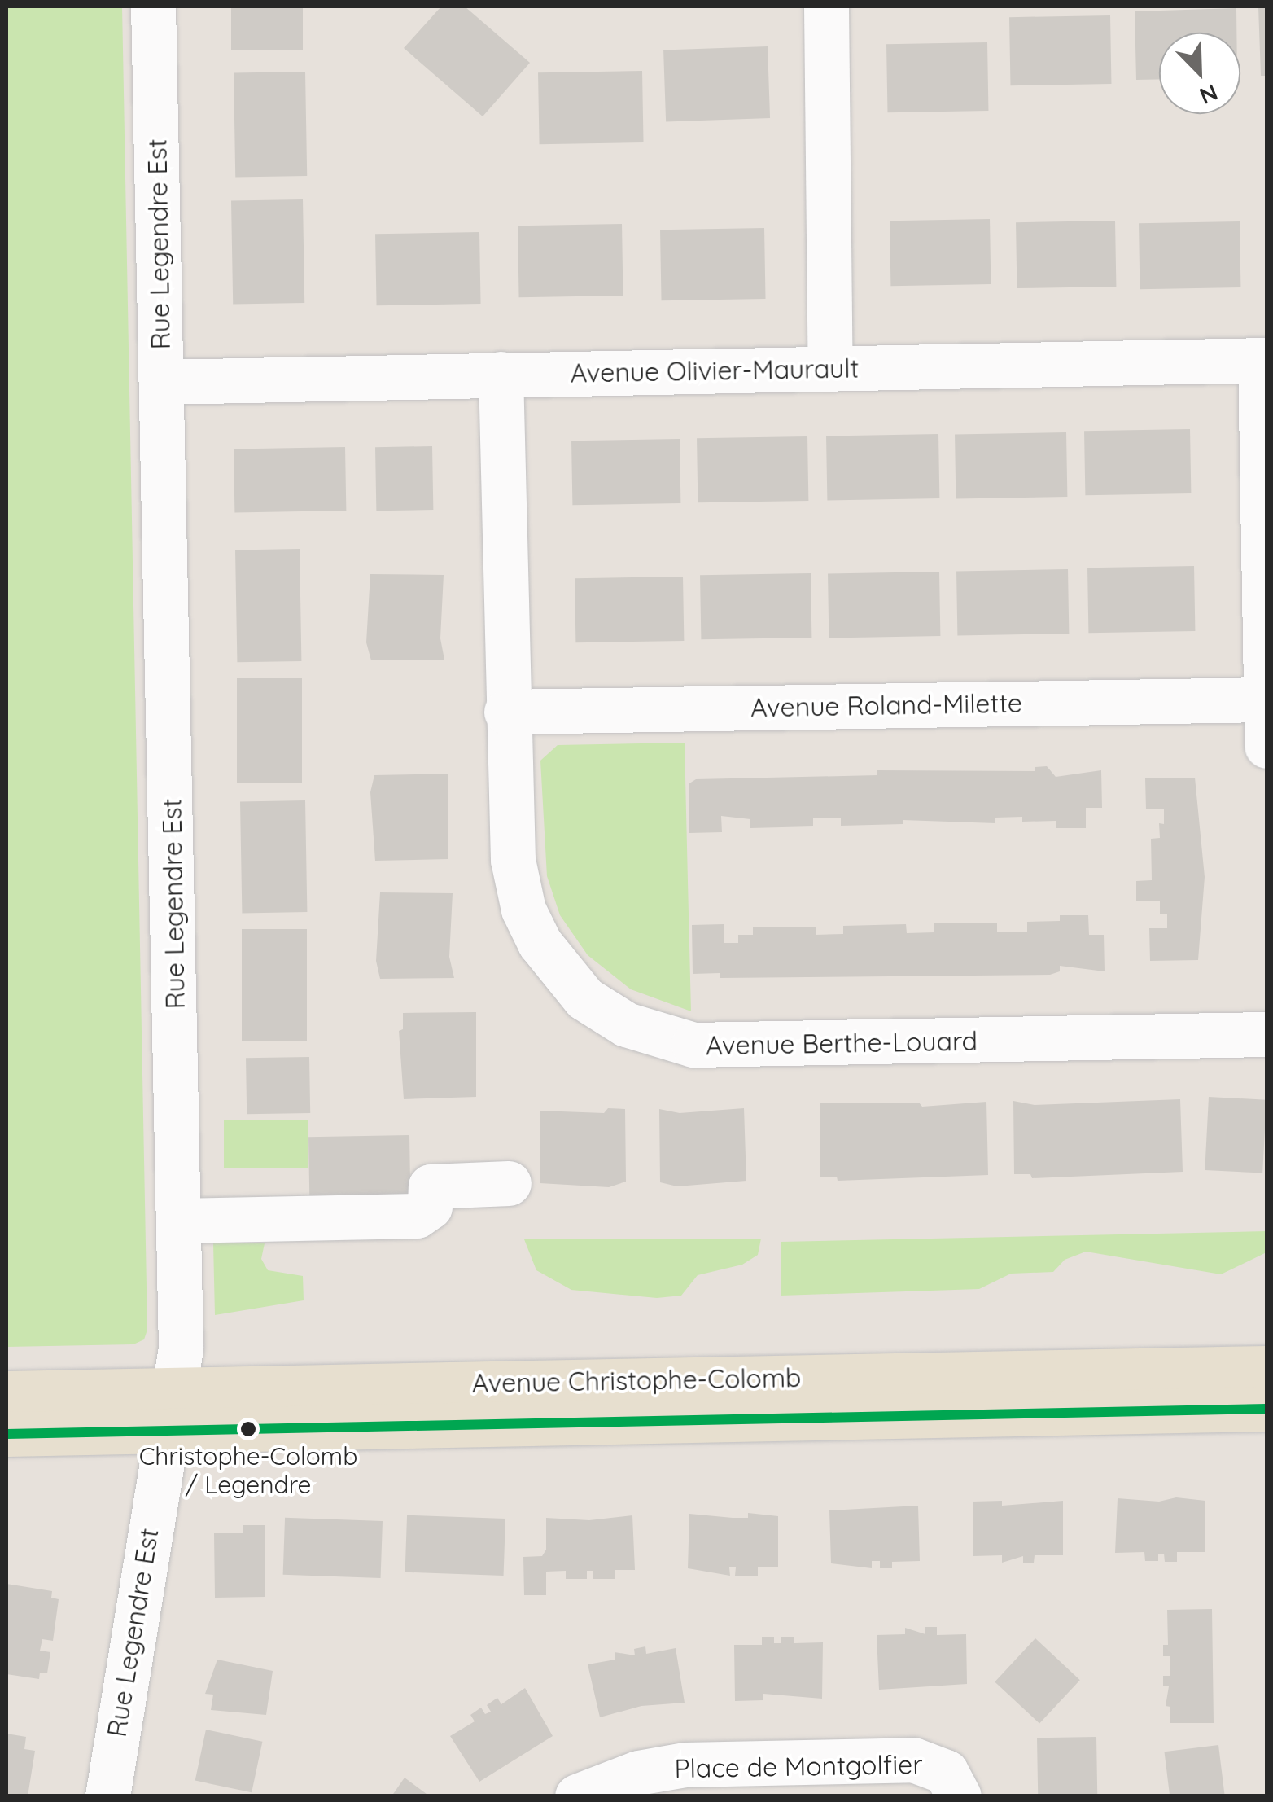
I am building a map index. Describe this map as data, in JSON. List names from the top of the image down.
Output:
{
  "streets": {
    "main road": ["Avenue Christophe-Colomb"],
    "street": [
      "Rue Legendre Est",
      "Avenue Olivier-Maurault",
      "Avenue Roland-Milette",
      "Avenue Berthe-Louard",
      "Place de Montgolfier"
    ]
  },
  "crossings": [
    ["Rue Legendre Est", "Avenue Olivier-Maurault"],
    ["Rue Legendre Est", "Avenue Christophe-Colomb"],
    ["Avenue Olivier-Maurault", "Avenue Berthe-Louard"],
    ["Avenue Roland-Milette", "Avenue Berthe-Louard"]
  ],
  "places": ["Christophe-Colomb / Legendre"],
  "north": "bottom right"
}
